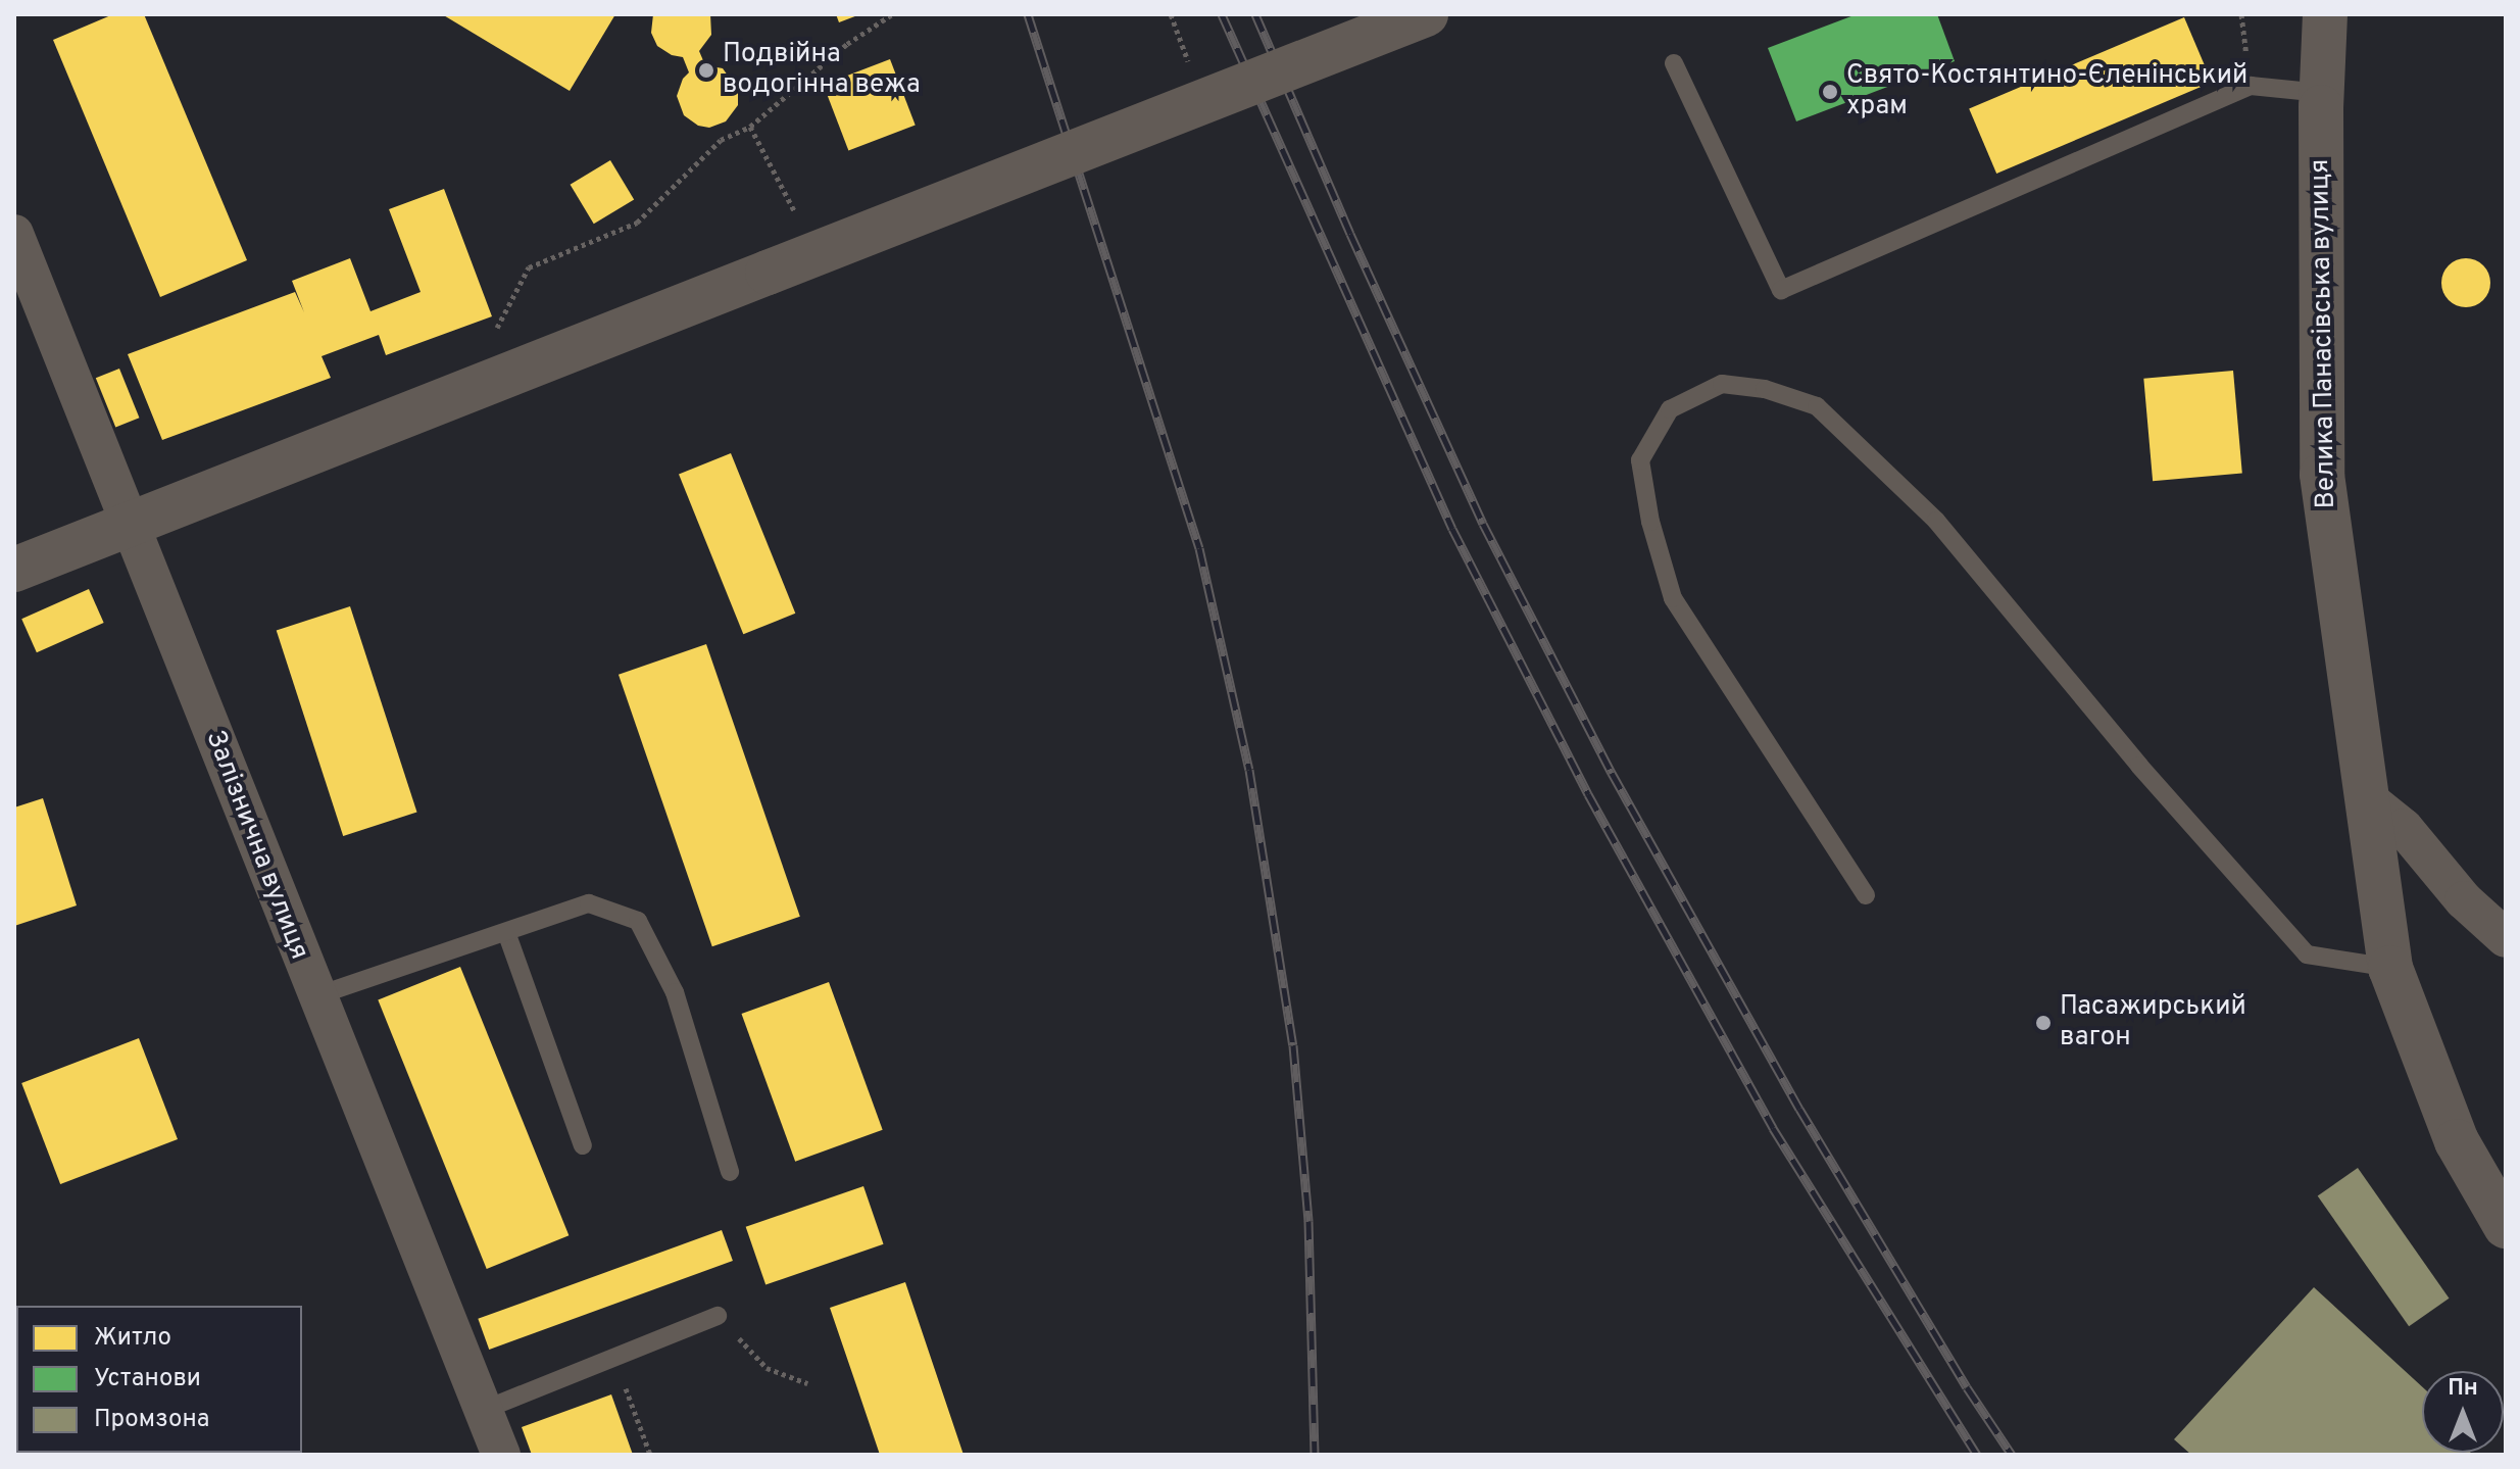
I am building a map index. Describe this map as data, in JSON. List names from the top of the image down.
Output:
{
  "streets": {
    "street": ["Велика Панасівська вулиця", "Залізнична вулиця"]
  },
  "places": ["Подвійна водогінна вежа", "Свято-Костянтино-Єленінський храм", "Пасажирський вагон"],
  "legend": ["Житло", "Установи", "Промзона"],
  "north": "top"
}
